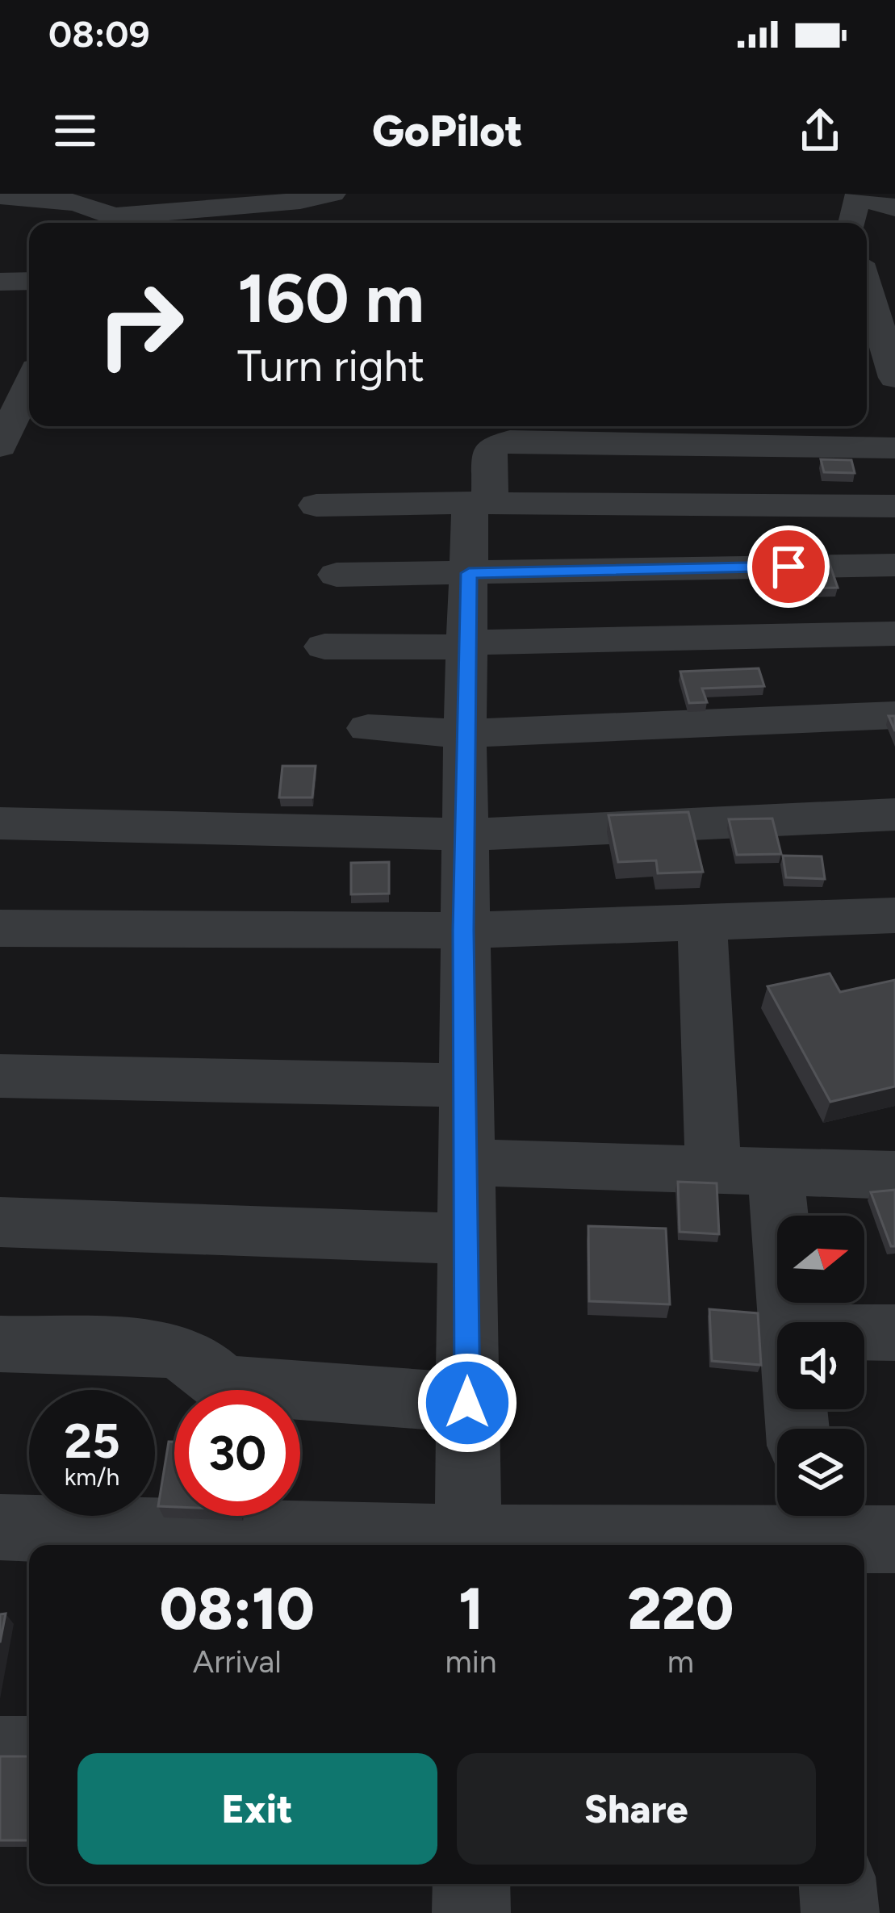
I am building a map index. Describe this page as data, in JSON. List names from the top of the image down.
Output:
{
  "north": "right",
  "page": {
    "status": "08:09",
    "header": "GoPilot",
    "turn": ["160 m", "Turn right"],
    "speed": "25 km/h",
    "limit": "30",
    "eta": [
      "08:10",
      "Arrival",
      "1",
      "min",
      "220",
      "m"
    ],
    "buttons": ["Exit", "Share"]
  }
}
